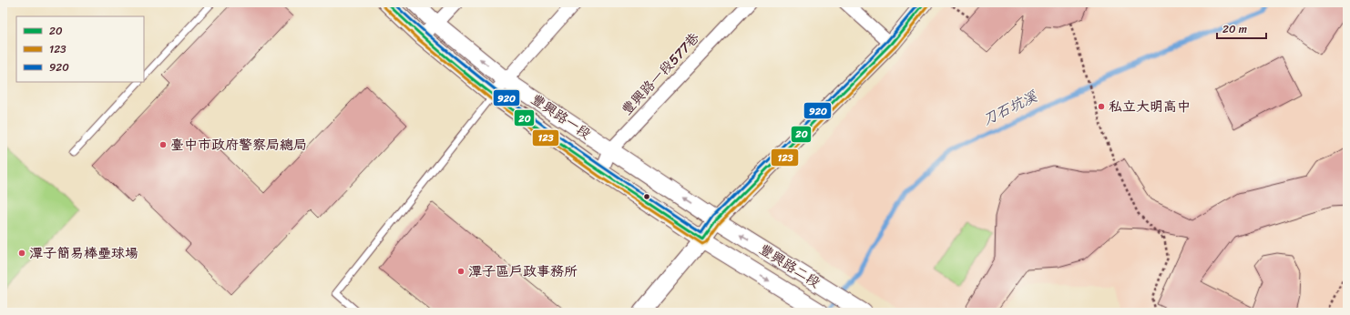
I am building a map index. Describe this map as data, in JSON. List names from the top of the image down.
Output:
{
  "streets": {
    "street": ["豐興路一段577巷", "豐興路一段", "豐興路二段"]
  },
  "crossings": [
    ["豐興路一段577巷", "豐興路一段"],
    ["豐興路一段", "豐興路二段"]
  ],
  "water": ["刀石坑溪"],
  "places": [
    "私立大明高中",
    "臺中市政府警察局總局",
    "潭子簡易棒壘球場",
    "潭子區戶政事務所"
  ],
  "lines": ["transit line 20", "transit line 920", "transit line 123"],
  "legend": ["20", "123", "920"],
  "scale_bar": "20 m"
}
